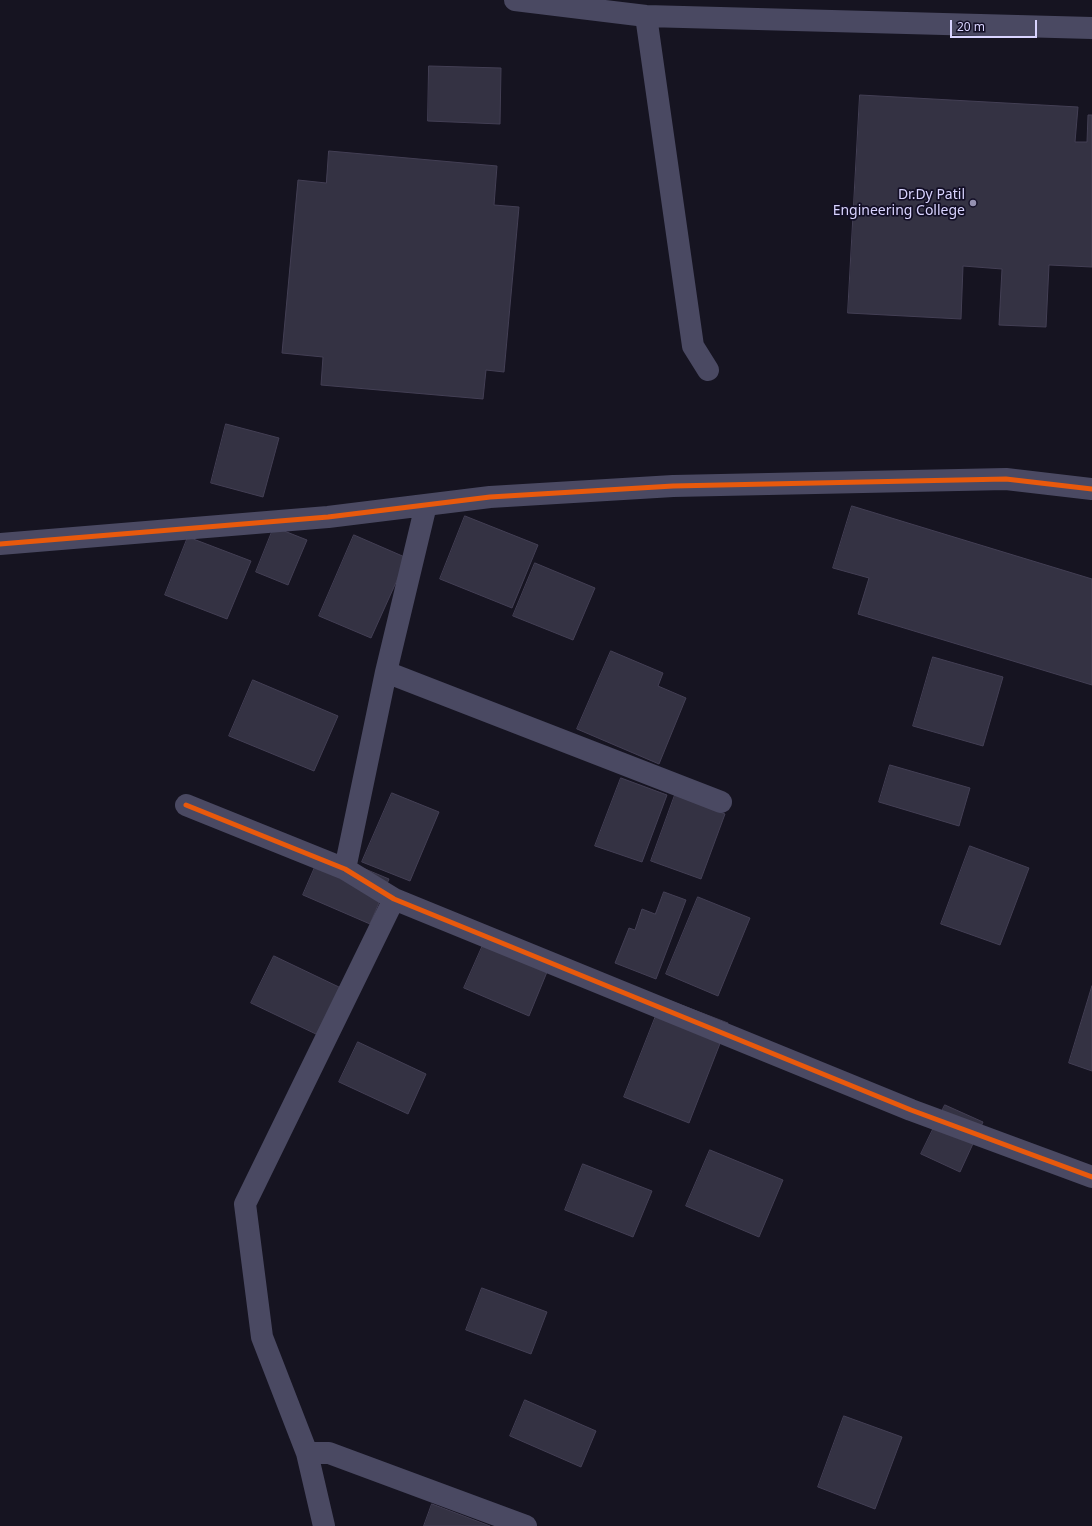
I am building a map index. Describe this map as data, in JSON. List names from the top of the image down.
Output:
{
  "places": ["Dr.Dy Patil Engineering College"],
  "scale_bar": "20 m"
}
